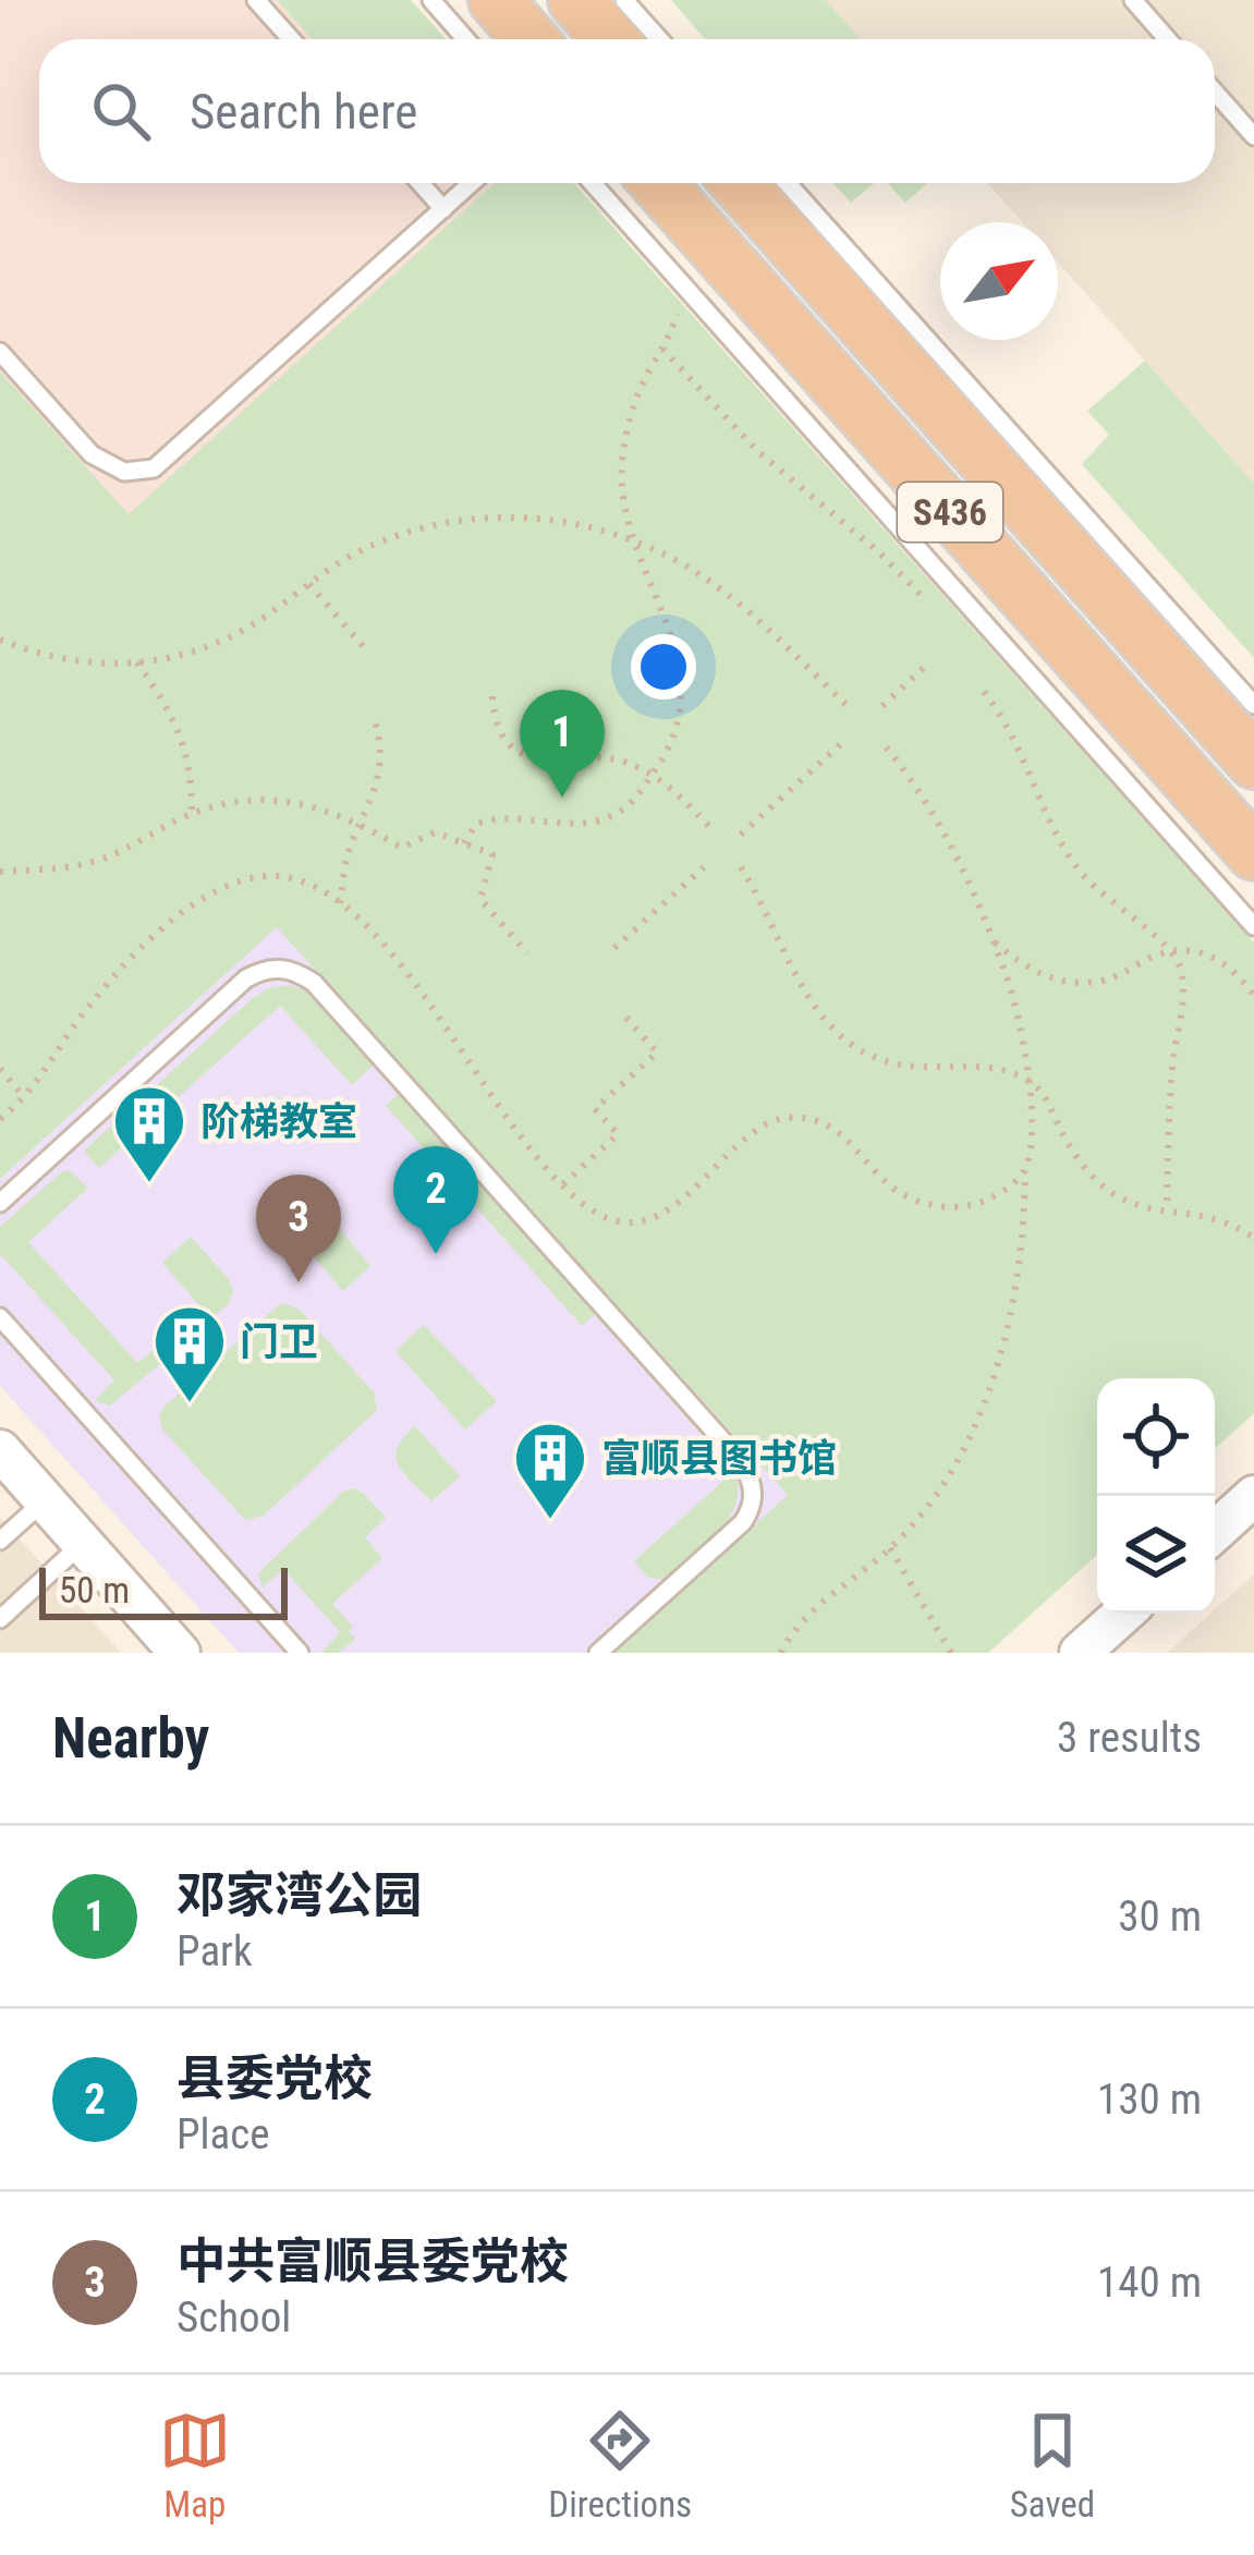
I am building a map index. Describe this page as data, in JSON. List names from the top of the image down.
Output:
{
  "streets": {
    "highway": ["S436"]
  },
  "places": {
    "building": ["阶梯教室", "门卫", "富顺县图书馆"]
  },
  "scale_bar": "50 m",
  "north": "top right",
  "page": {
    "search": "Search here",
    "pins": ["1", "2", "3"],
    "scale": "50 m",
    "heading": ["Nearby", "3 results"],
    "list": [
      {
        "mark": "1",
        "name": "邓家湾公园",
        "note": "Park",
        "value": "30 m"
      },
      {
        "mark": "2",
        "name": "县委党校",
        "note": "Place",
        "value": "130 m"
      },
      {
        "mark": "3",
        "name": "中共富顺县委党校",
        "note": "School",
        "value": "140 m"
      }
    ],
    "nav": ["Map", "Directions", "Saved"]
  }
}
